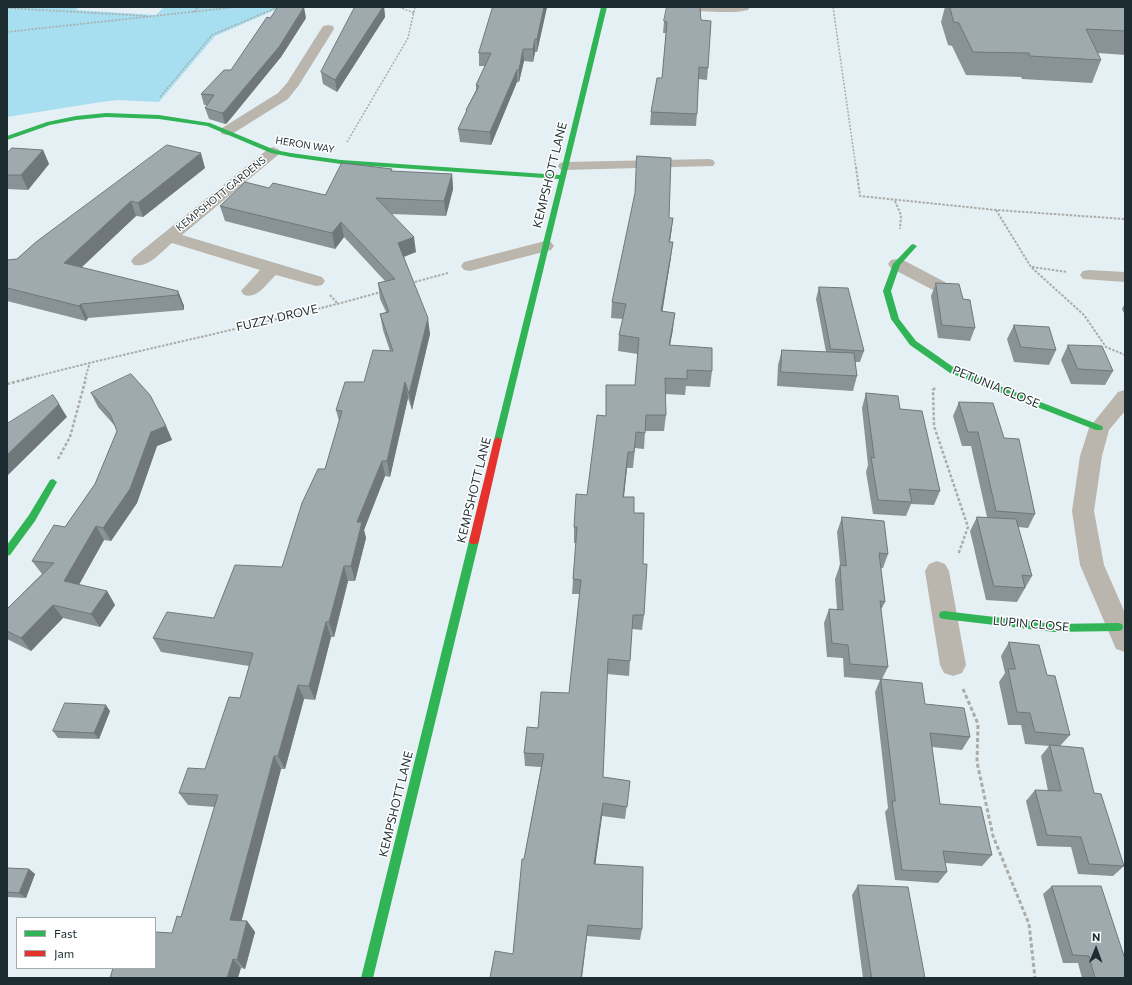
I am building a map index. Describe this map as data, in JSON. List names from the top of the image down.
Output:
{
  "streets": {
    "street": [
      "HERON WAY",
      "KEMPSHOTT LANE",
      "KEMPSHOTT GARDENS",
      "PETUNIA CLOSE",
      "LUPIN CLOSE"
    ],
    "path": ["FUZZY DROVE"]
  },
  "crossings": [
    ["HERON WAY", "KEMPSHOTT LANE"],
    ["HERON WAY", "KEMPSHOTT GARDENS"]
  ],
  "legend": ["Fast", "Jam"],
  "north": "top"
}
